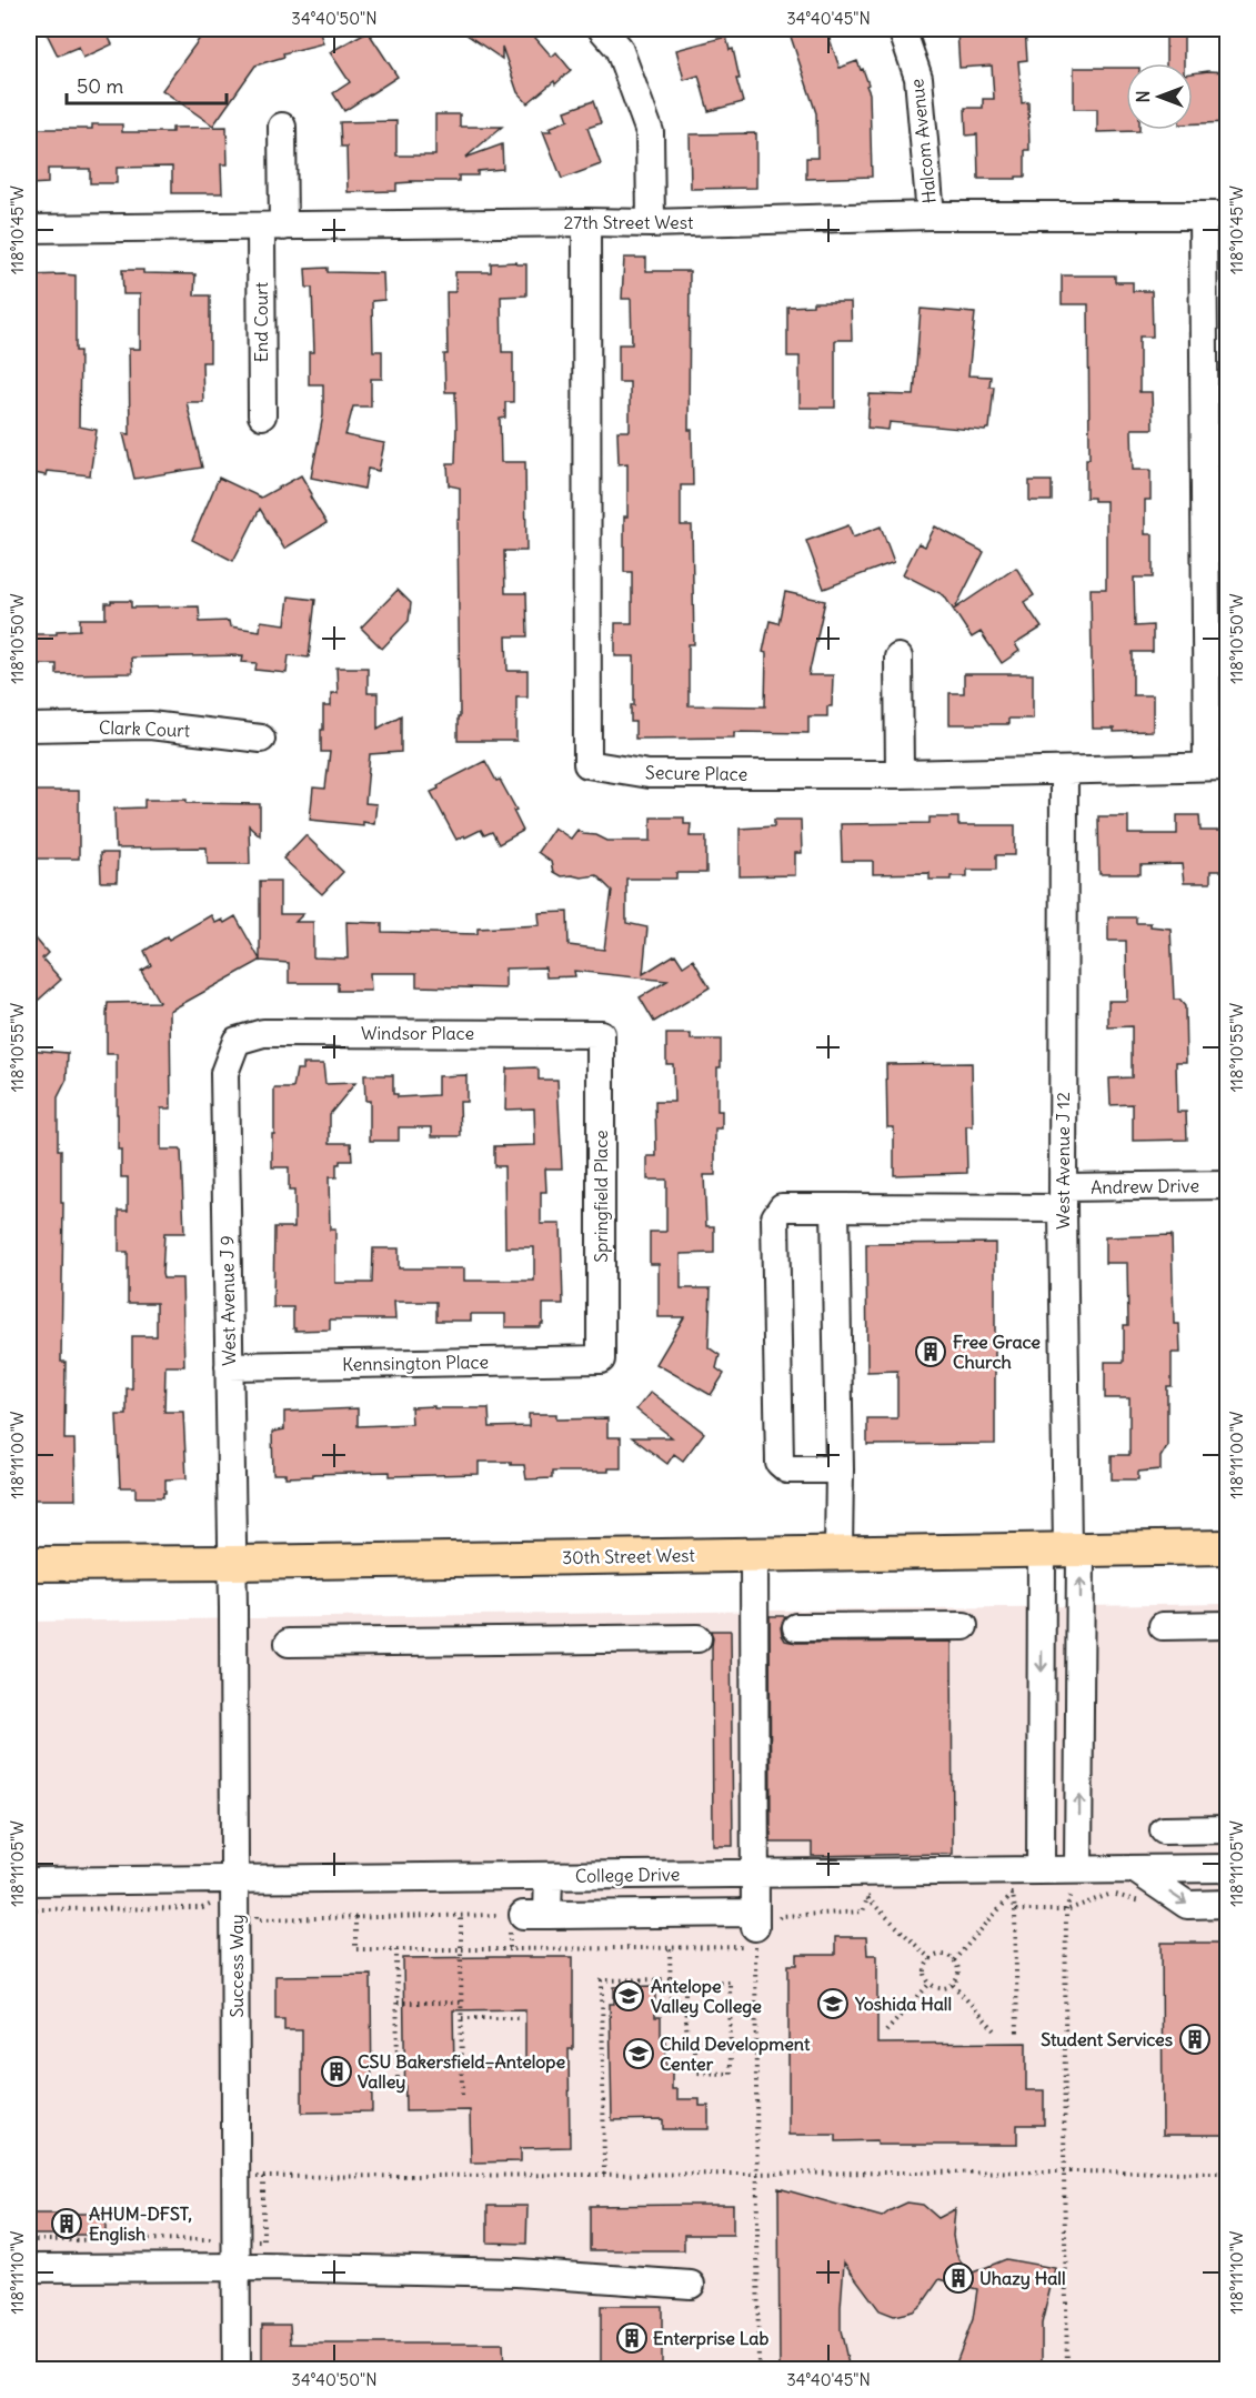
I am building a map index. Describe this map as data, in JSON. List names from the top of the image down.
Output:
{
  "streets": {
    "main road": ["30th Street West"],
    "street": [
      "Halcom Avenue",
      "27th Street West",
      "End Court",
      "Clark Court",
      "Secure Place",
      "Windsor Place",
      "West Avenue J 12",
      "Andrew Drive",
      "Springfield Place",
      "West Avenue J 9",
      "Kennsington Place",
      "College Drive",
      "Success Way"
    ]
  },
  "crossings": [
    ["Halcom Avenue", "27th Street West"],
    ["27th Street West", "End Court"],
    ["27th Street West", "Secure Place"],
    ["Secure Place", "West Avenue J 12"],
    ["Windsor Place", "Springfield Place"],
    ["Windsor Place", "West Avenue J 9"],
    ["West Avenue J 12", "Andrew Drive"],
    ["West Avenue J 12", "30th Street West"],
    ["Springfield Place", "Kennsington Place"],
    ["West Avenue J 9", "Kennsington Place"],
    ["West Avenue J 9", "30th Street West"],
    ["West Avenue J 9", "Success Way"],
    ["30th Street West", "Success Way"],
    ["College Drive", "Success Way"]
  ],
  "places": {
    "building": [
      "Free Grace Church",
      "Student Services",
      "CSU Bakersfield–Antelope Valley",
      "AHUM-DFST, English",
      "Uhazy Hall",
      "Enterprise Lab"
    ],
    "school or university": ["Antelope Valley College", "Yoshida Hall", "Child Development Center"]
  },
  "scale_bar": "50 m",
  "north": "left",
  "coordinates": [
    "34°40'50\"N",
    "34°40'45\"N",
    "118°10'45\"W",
    "118°10'50\"W",
    "118°10'55\"W",
    "118°11'00\"W",
    "118°11'05\"W",
    "118°11'10\"W"
  ]
}
